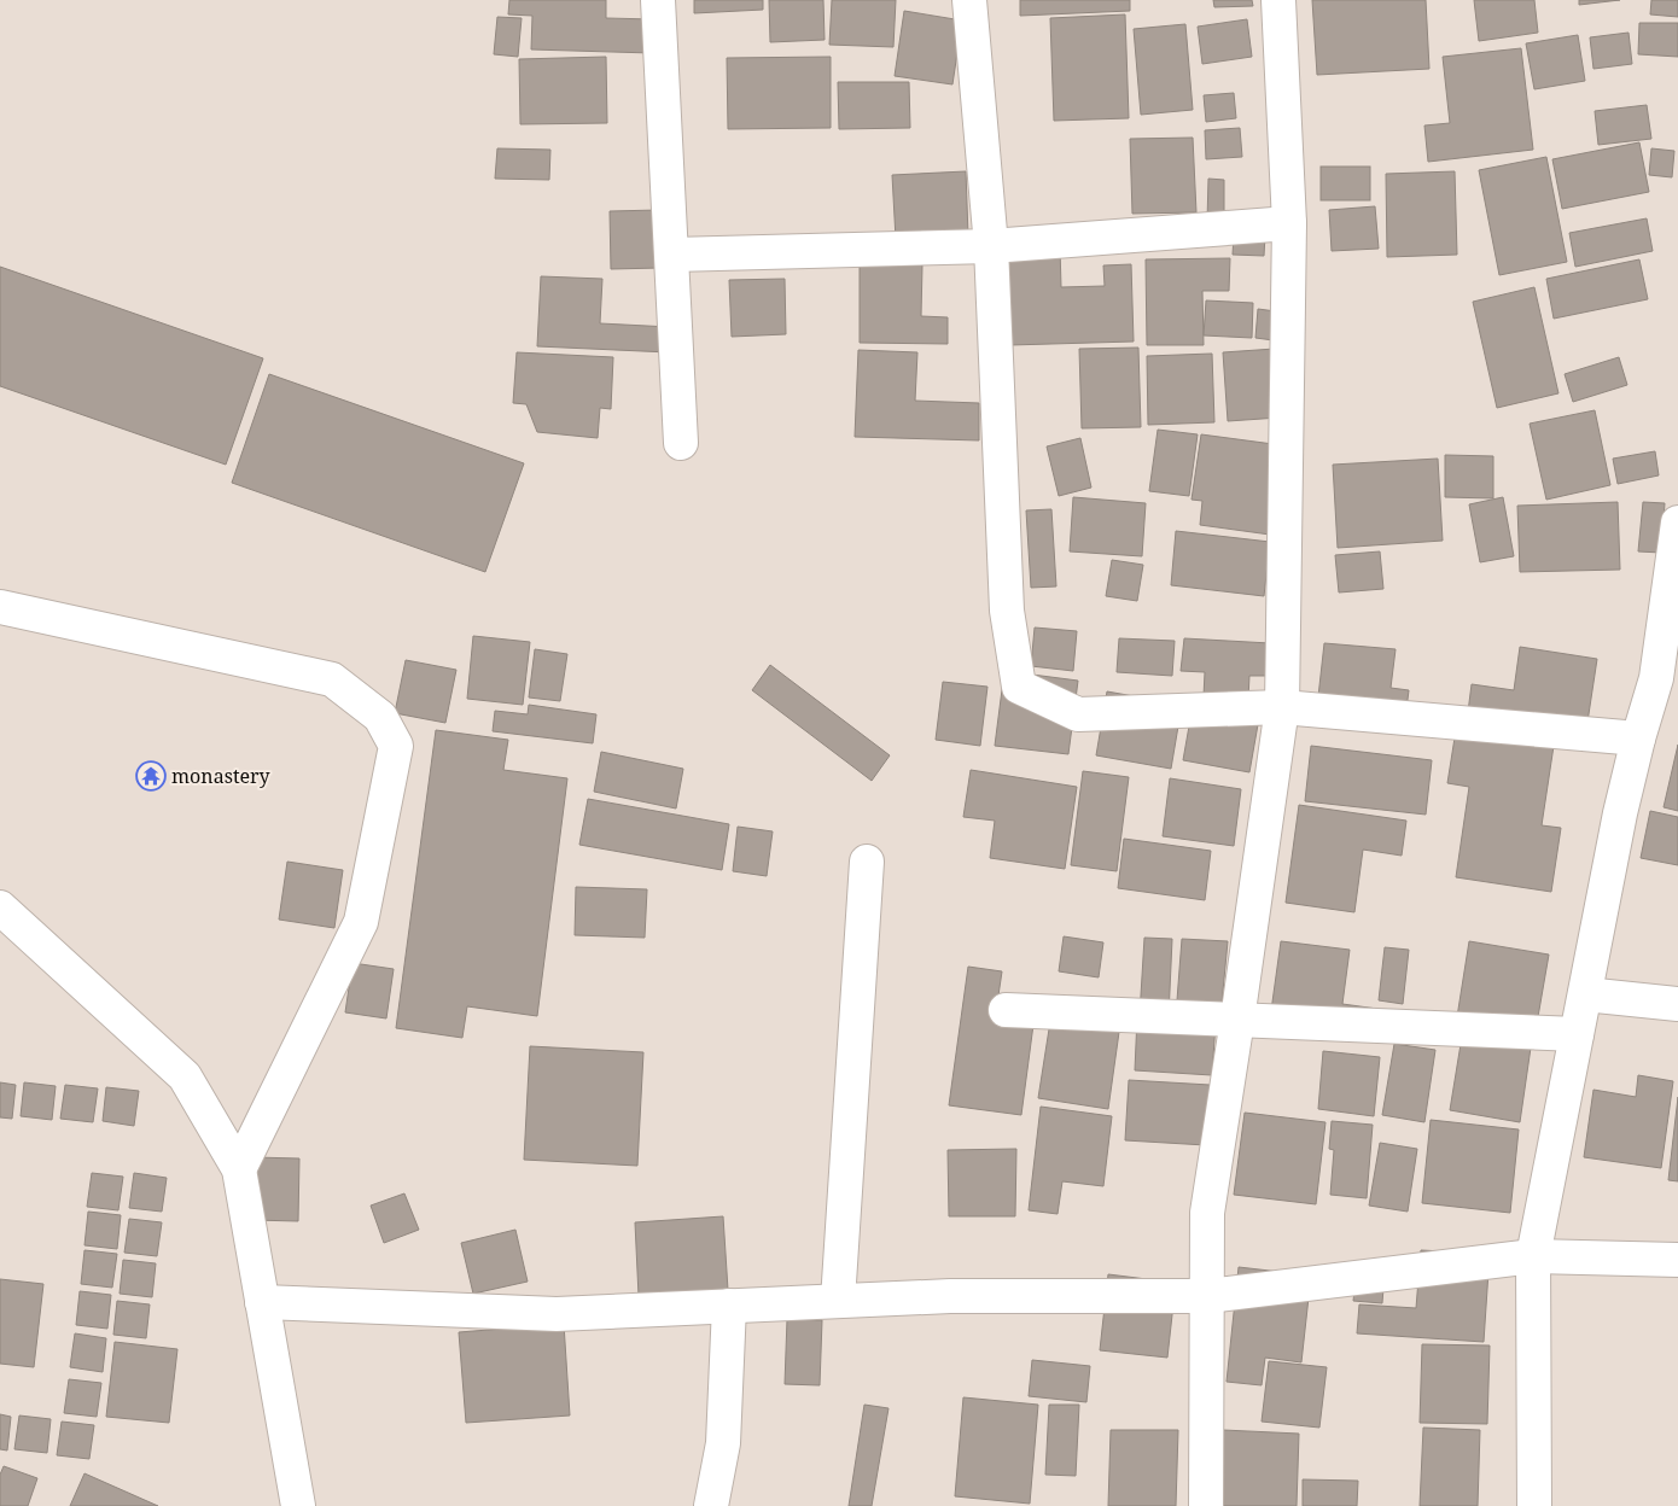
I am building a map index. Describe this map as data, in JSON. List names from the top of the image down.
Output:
{
  "places": {
    "temple": ["monastery"]
  }
}
